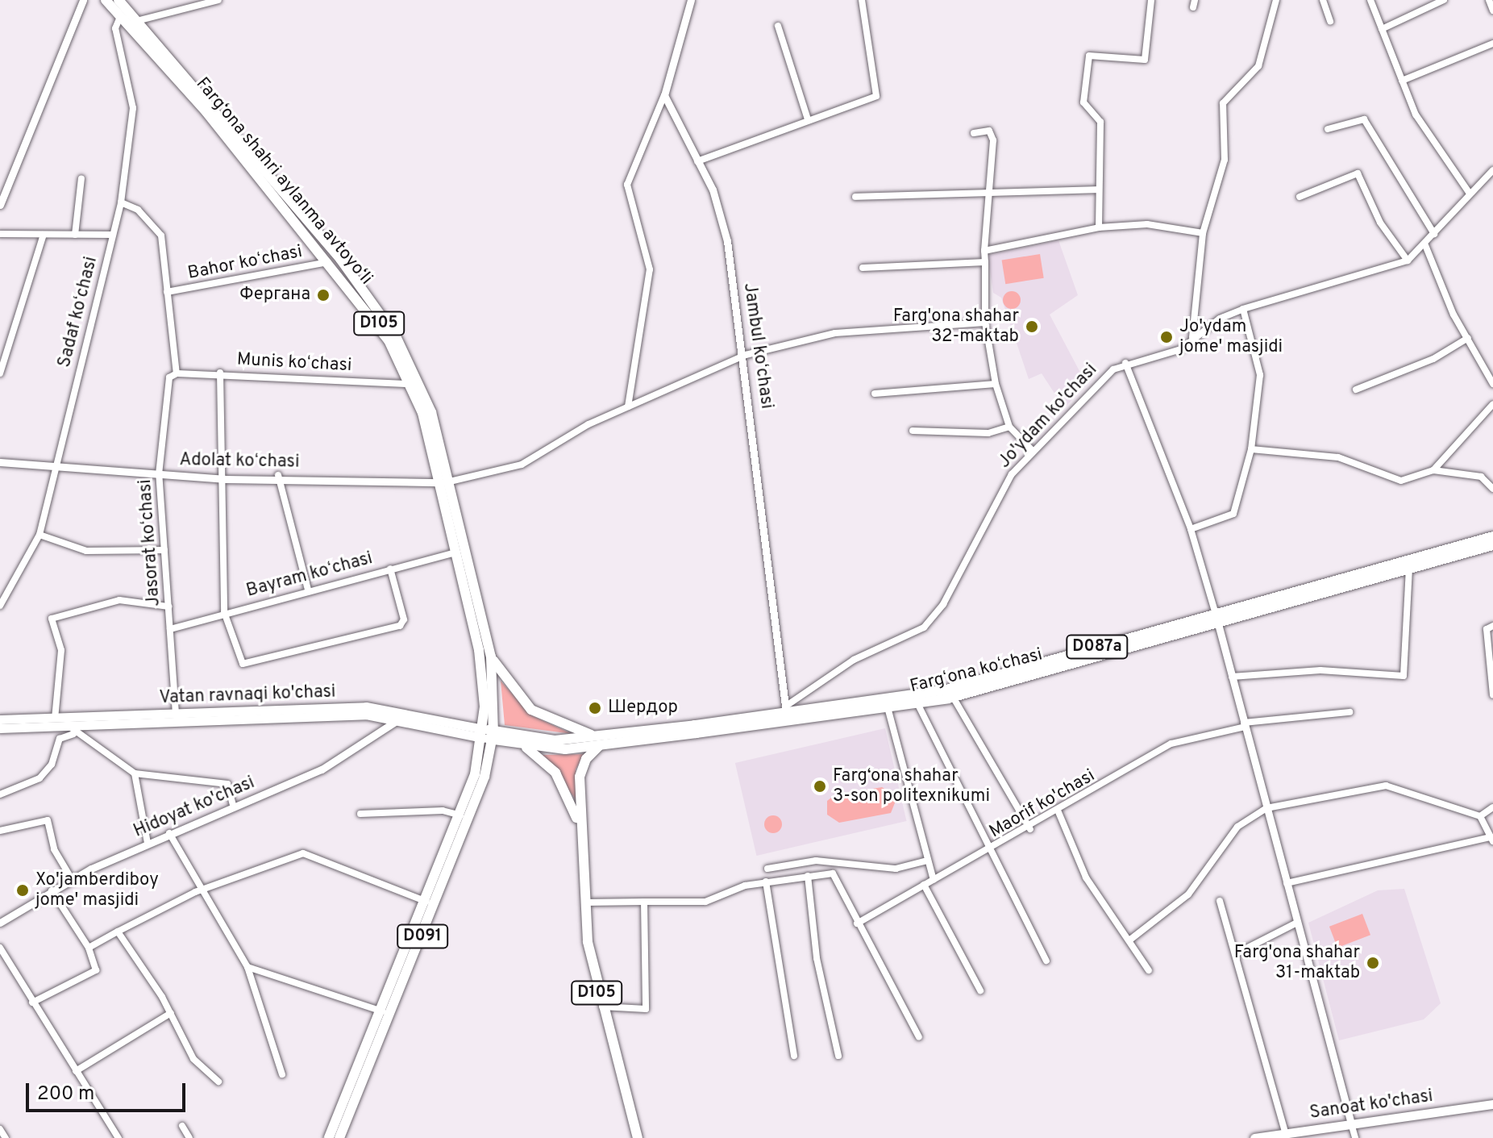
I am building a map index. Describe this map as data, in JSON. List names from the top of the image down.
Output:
{
  "streets": {
    "main road": [
      "Farg‘ona shahri aylanma avtoyo‘li",
      "D105",
      "D087a",
      "Fargʻona koʻchasi",
      "Vatan ravnaqi ko'chasi",
      "D091",
      "Sanoat ko'chasi"
    ],
    "street": [
      "Bahor koʻchasi",
      "Sadaf koʻchasi",
      "Jambul koʻchasi",
      "Munis koʻchasi",
      "Jo'ydam ko'chasi",
      "Adolat koʻchasi",
      "Jasorat koʻchasi",
      "Bayram koʻchasi",
      "Maorif ko'chasi",
      "Hidoyat ko'chasi"
    ]
  },
  "crossings": [
    ["Farg‘ona shahri aylanma avtoyo‘li", "Bahor koʻchasi"],
    ["Farg‘ona shahri aylanma avtoyo‘li", "Sadaf koʻchasi"],
    ["Farg‘ona shahri aylanma avtoyo‘li", "D105"],
    ["Farg‘ona shahri aylanma avtoyo‘li", "Munis koʻchasi"],
    ["Farg‘ona shahri aylanma avtoyo‘li", "Adolat koʻchasi"],
    ["Farg‘ona shahri aylanma avtoyo‘li", "Bayram koʻchasi"],
    ["Farg‘ona shahri aylanma avtoyo‘li", "Fargʻona koʻchasi"],
    ["Farg‘ona shahri aylanma avtoyo‘li", "Vatan ravnaqi ko'chasi"],
    ["Farg‘ona shahri aylanma avtoyo‘li", "D091"],
    ["Bahor koʻchasi", "Jasorat koʻchasi"],
    ["Sadaf koʻchasi", "Adolat koʻchasi"],
    ["Sadaf koʻchasi", "Jasorat koʻchasi"],
    ["D105", "Fargʻona koʻchasi"],
    ["Jambul koʻchasi", "Jo'ydam ko'chasi"],
    ["Jambul koʻchasi", "Fargʻona koʻchasi"],
    ["Munis koʻchasi", "Jasorat koʻchasi"],
    ["Jo'ydam ko'chasi", "Fargʻona koʻchasi"],
    ["Adolat koʻchasi", "Jasorat koʻchasi"],
    ["Jasorat koʻchasi", "Bayram koʻchasi"],
    ["Jasorat koʻchasi", "Vatan ravnaqi ko'chasi"],
    ["Fargʻona koʻchasi", "Vatan ravnaqi ko'chasi"],
    ["Fargʻona koʻchasi", "D091"],
    ["Vatan ravnaqi ko'chasi", "Hidoyat ko'chasi"],
    ["Vatan ravnaqi ko'chasi", "D091"]
  ],
  "places": [
    "Фергана",
    "Farg'ona shahar 32-maktab",
    "Jo'ydam jome' masjidi",
    "Шердор",
    "Farg‘ona shahar 3-son politexnikumi",
    "Xo'jamberdiboy jome' masjidi",
    "Farg'ona shahar 31-maktab"
  ],
  "scale_bar": "200 m"
}
